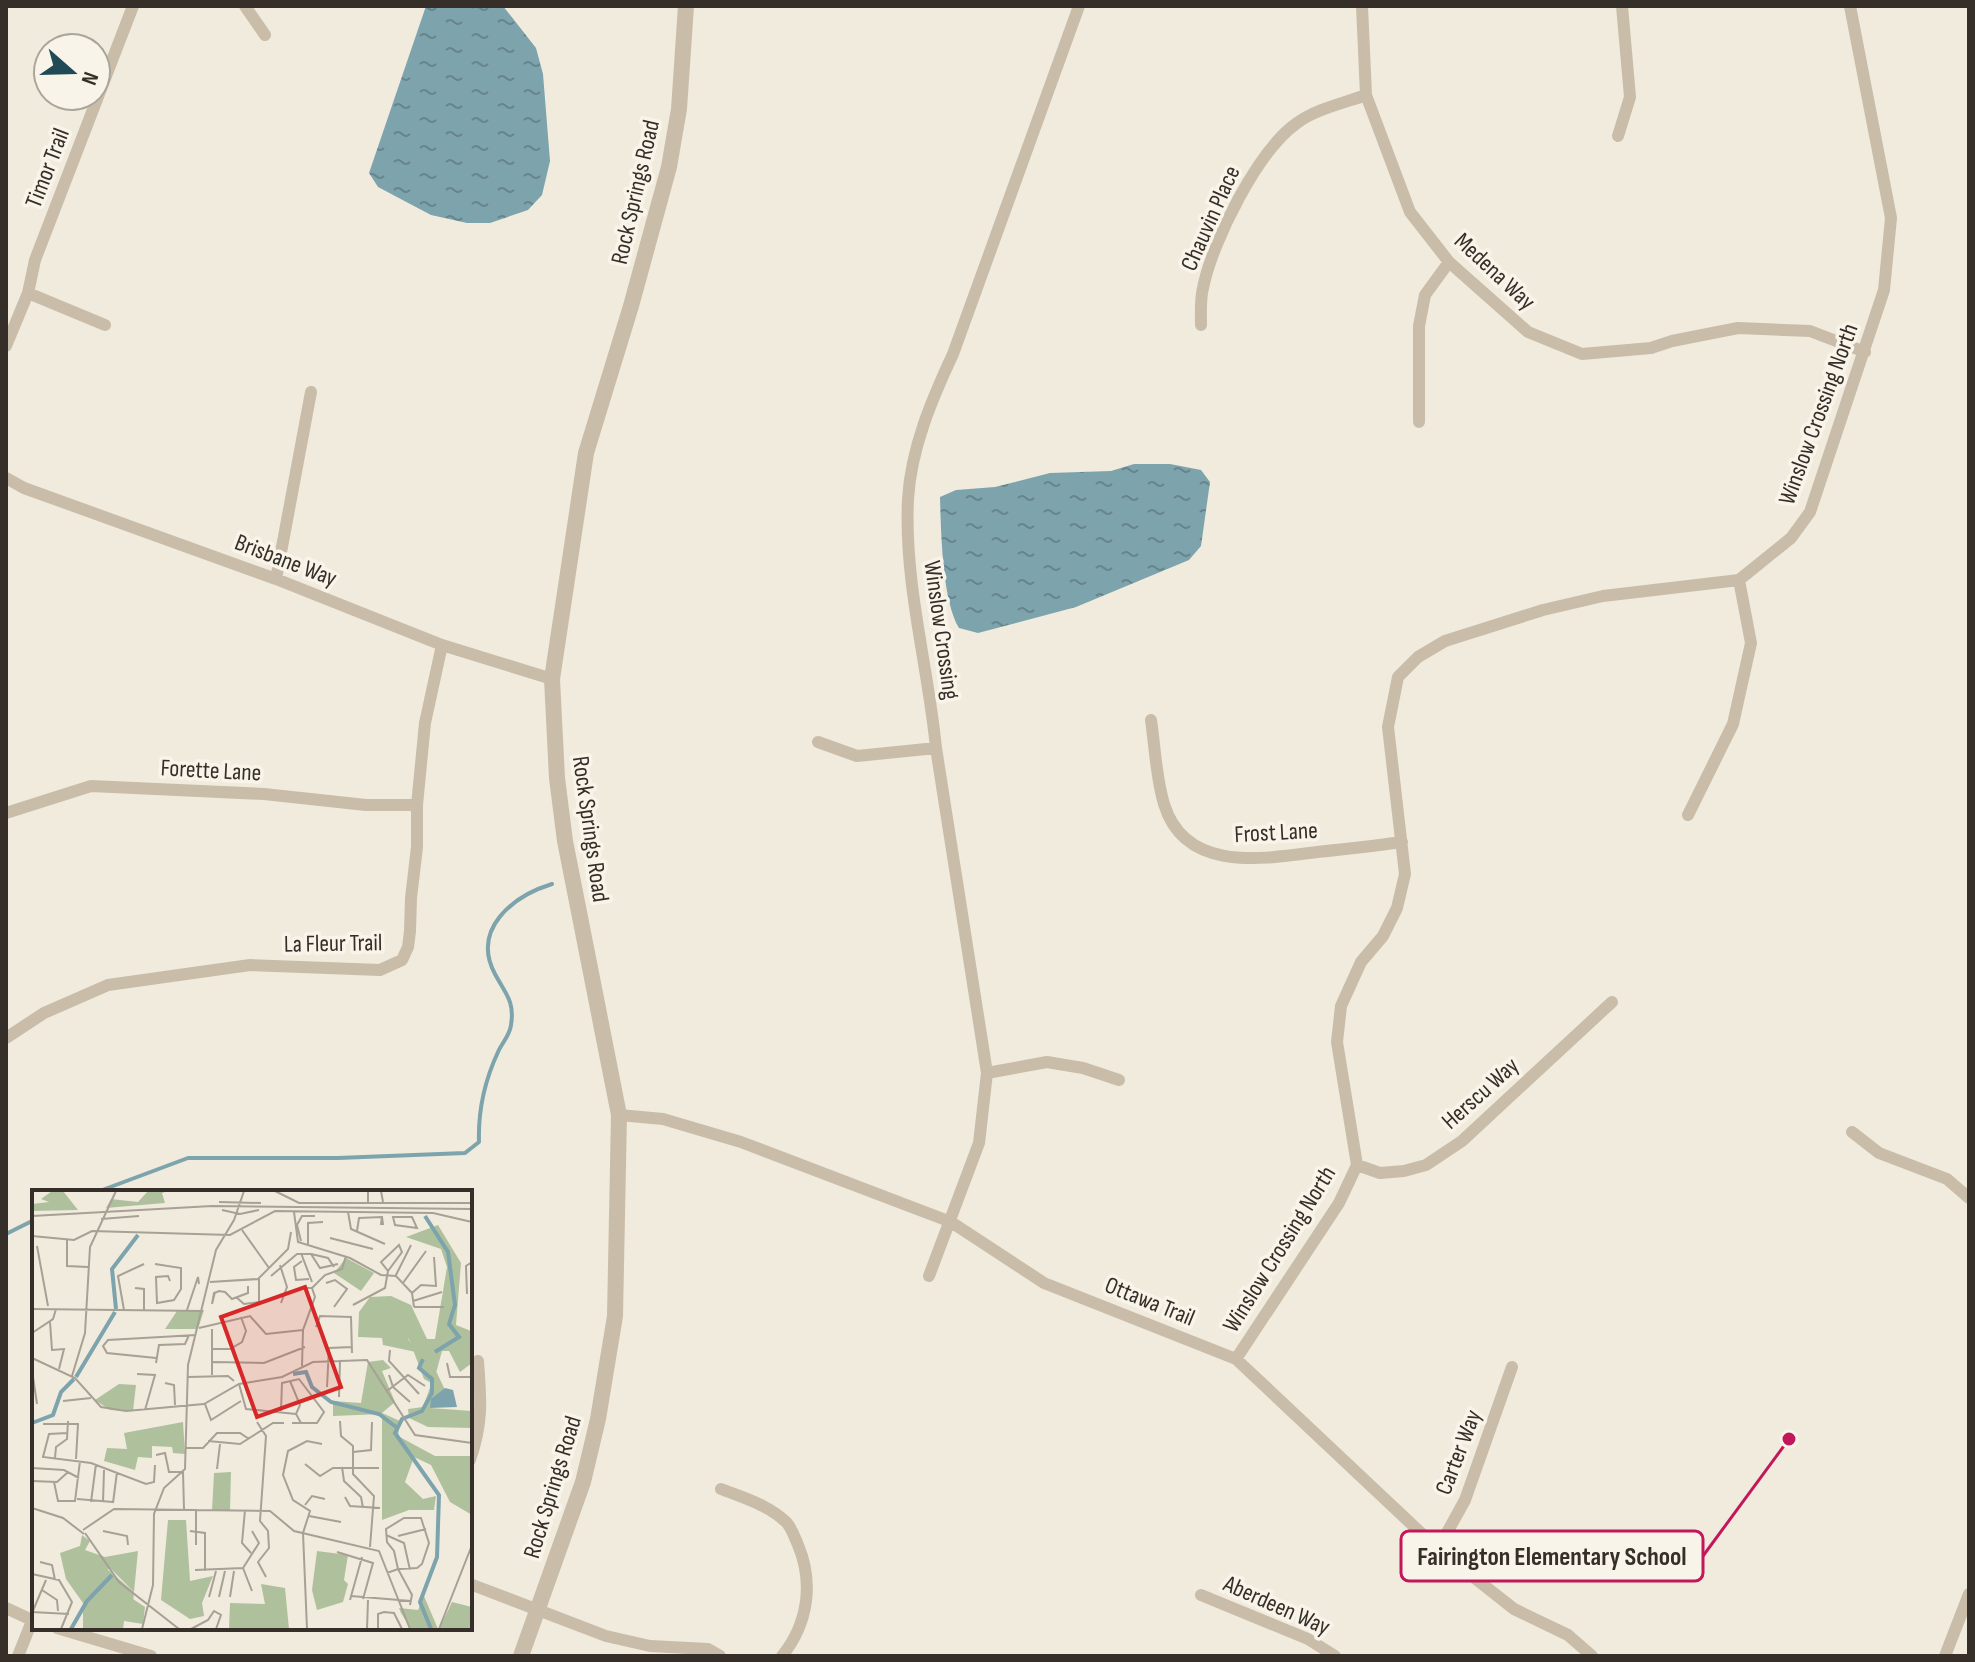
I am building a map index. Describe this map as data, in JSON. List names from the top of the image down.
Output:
{
  "streets": {
    "street": [
      "Timor Trail",
      "Rock Springs Road",
      "Chauvin Place",
      "Medena Way",
      "Winslow Crossing North",
      "Brisbane Way",
      "Winslow Crossing",
      "Forette Lane",
      "Frost Lane",
      "La Fleur Trail",
      "Herscu Way",
      "Ottawa Trail",
      "Carter Way",
      "Aberdeen Way"
    ]
  },
  "crossings": [
    ["Rock Springs Road", "Brisbane Way"],
    ["Rock Springs Road", "Ottawa Trail"],
    ["Chauvin Place", "Medena Way"],
    ["Medena Way", "Winslow Crossing North"],
    ["Winslow Crossing North", "Frost Lane"],
    ["Winslow Crossing North", "Herscu Way"],
    ["Winslow Crossing North", "Ottawa Trail"],
    ["Brisbane Way", "La Fleur Trail"],
    ["Winslow Crossing", "Ottawa Trail"],
    ["Forette Lane", "La Fleur Trail"],
    ["Ottawa Trail", "Carter Way"]
  ],
  "places": ["Fairington Elementary School"],
  "north": "right"
}
